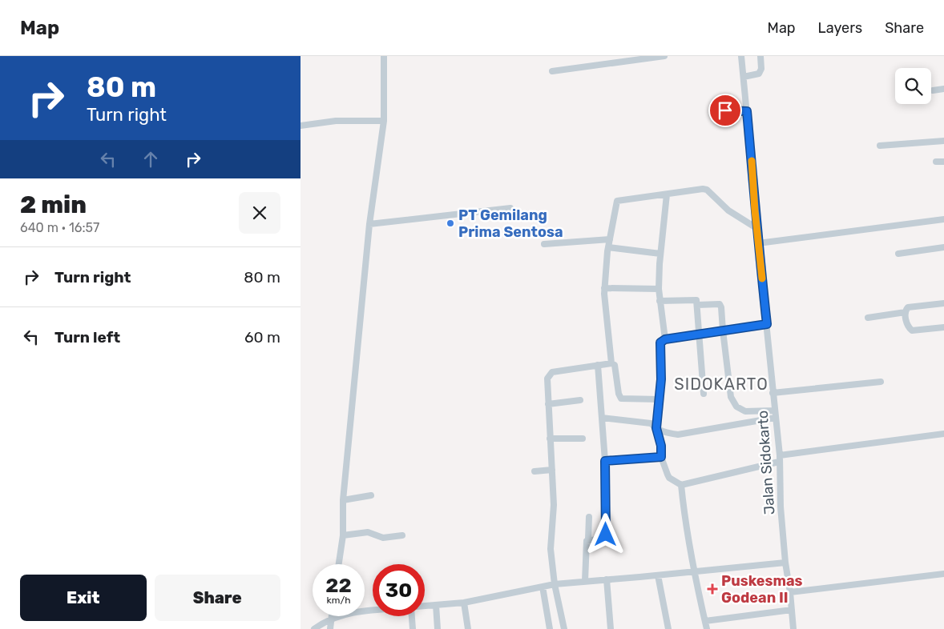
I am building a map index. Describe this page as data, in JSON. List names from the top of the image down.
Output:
{
  "streets": {
    "street": ["Jalan Sidokarto"]
  },
  "districts": ["SIDOKARTO"],
  "places": {
    "other": ["PT Gemilang Prima Sentosa"],
    "health": ["Puskesmas Godean II"]
  },
  "page": {
    "header": "Map",
    "nav": ["Map", "Layers", "Share"],
    "turn": ["80 m", "Turn right"],
    "heading": ["2 min", "640 m · 16:57"],
    "list": [
      {
        "name": "Turn right",
        "value": "80 m"
      },
      {
        "name": "Turn left",
        "value": "60 m"
      }
    ],
    "speed": "22 km/h",
    "limit": "30",
    "buttons": ["Exit", "Share"]
  }
}
